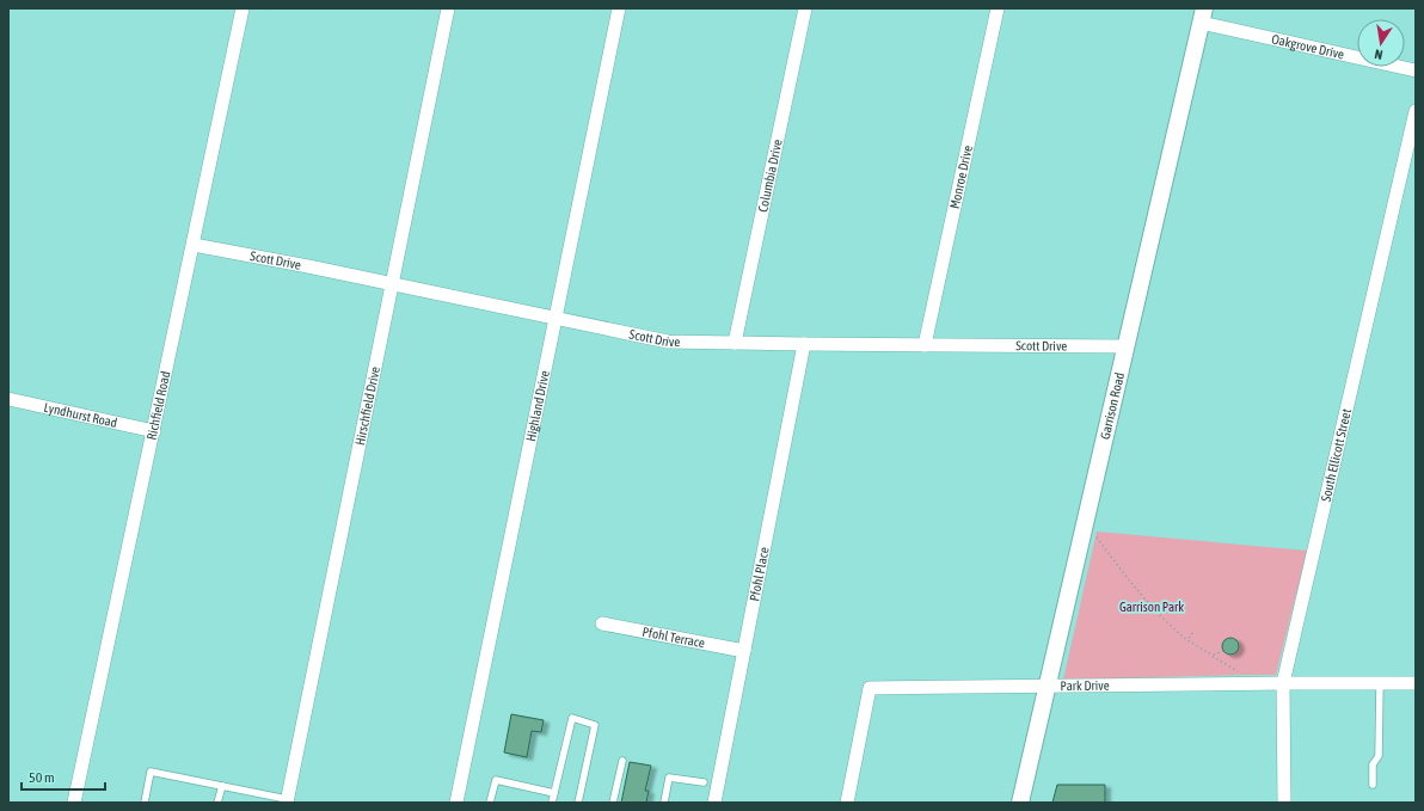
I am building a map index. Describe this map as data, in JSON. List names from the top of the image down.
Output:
{
  "streets": {
    "street": [
      "Oakgrove Drive",
      "Columbia Drive",
      "Monroe Drive",
      "Scott Drive",
      "Hirschfield Drive",
      "Highland Drive",
      "Richfield Road",
      "Garrison Road",
      "Lyndhurst Road",
      "South Ellicott Street",
      "Pfohl Place",
      "Pfohl Terrace",
      "Park Drive"
    ]
  },
  "crossings": [
    ["Oakgrove Drive", "Garrison Road"],
    ["Columbia Drive", "Scott Drive"],
    ["Monroe Drive", "Scott Drive"],
    ["Scott Drive", "Hirschfield Drive"],
    ["Scott Drive", "Highland Drive"],
    ["Scott Drive", "Richfield Road"],
    ["Scott Drive", "Garrison Road"],
    ["Scott Drive", "Pfohl Place"],
    ["Richfield Road", "Lyndhurst Road"],
    ["Garrison Road", "Park Drive"],
    ["South Ellicott Street", "Park Drive"],
    ["Pfohl Place", "Pfohl Terrace"]
  ],
  "parks": ["Garrison Park"],
  "scale_bar": "50 m",
  "north": "bottom"
}
